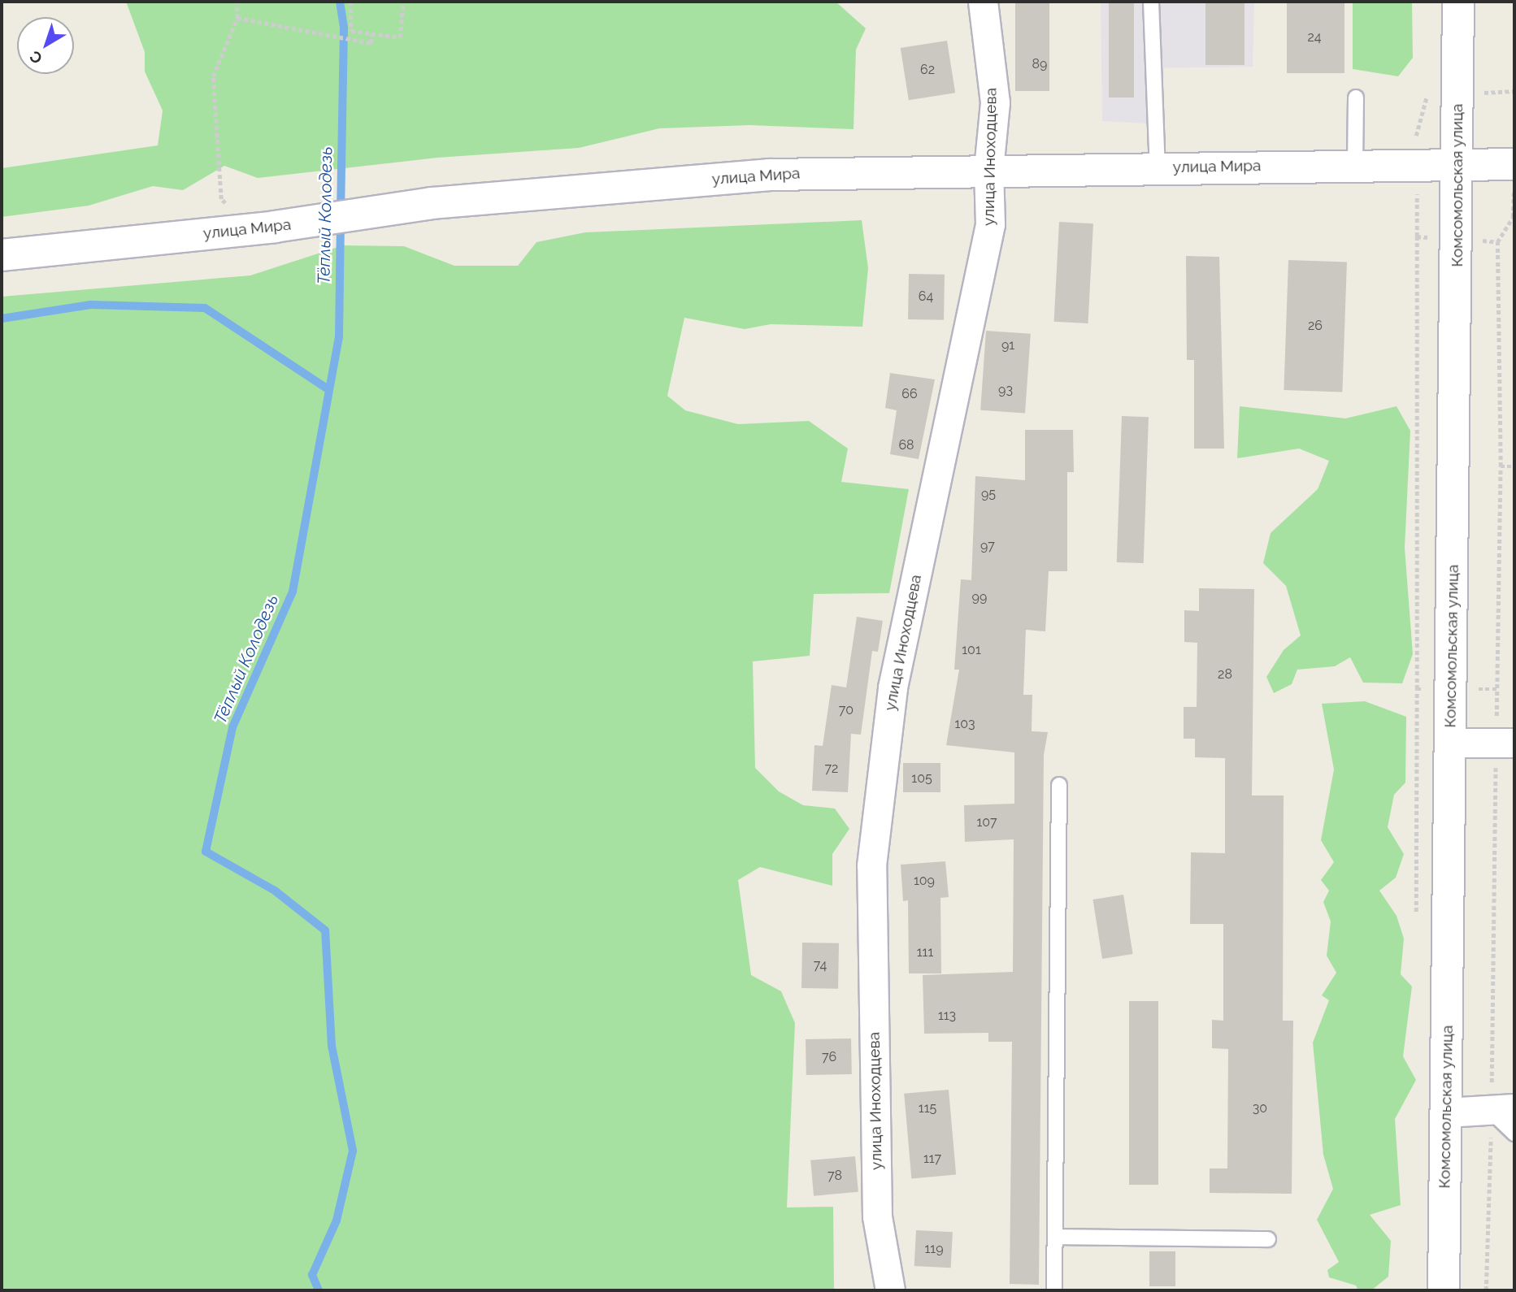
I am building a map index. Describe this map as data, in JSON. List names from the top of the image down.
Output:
{
  "streets": {
    "street": ["улица Иноходцева", "улица Мира", "Комсомольская улица"]
  },
  "crossings": [
    ["улица Иноходцева", "улица Мира"],
    ["улица Мира", "Комсомольская улица"]
  ],
  "water": ["Тёплый Колодезь"],
  "house_numbers": [
    "24",
    "89",
    "62",
    "64",
    "26",
    "91",
    "93",
    "66",
    "68",
    "95",
    "97",
    "99",
    "101",
    "28",
    "70",
    "103",
    "72",
    "105",
    "107",
    "109",
    "111",
    "74",
    "113",
    "76",
    "115",
    "30",
    "117",
    "78",
    "119"
  ],
  "north": "bottom left"
}
